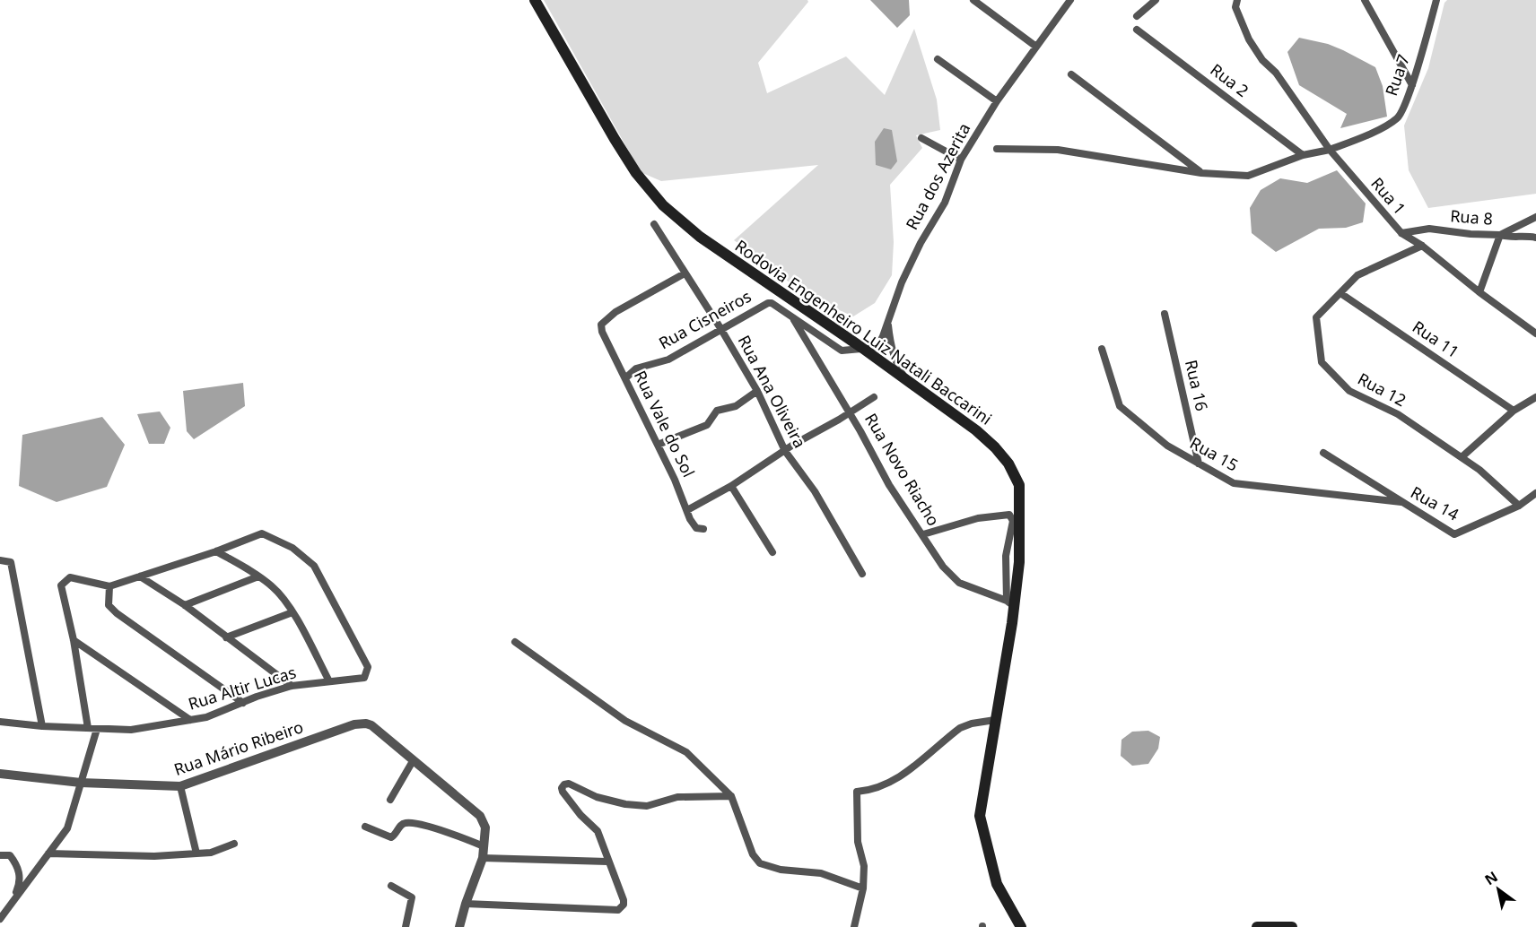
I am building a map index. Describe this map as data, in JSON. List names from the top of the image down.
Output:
{
  "streets": {
    "main road": ["Rodovia Engenheiro Luiz Natali Baccarini"],
    "street": [
      "Rua 7",
      "Rua 2",
      "Rua dos Azerita",
      "Rua 1",
      "Rua 8",
      "Rua Cisneiros",
      "Rua 11",
      "Rua 16",
      "Rua 12",
      "Rua Ana Oliveira",
      "Rua Vale do Sol",
      "Rua 15",
      "Rua Novo Riacho",
      "Rua 14",
      "Rua Altir Lucas",
      "Rua Mário Ribeiro"
    ]
  },
  "crossings": [
    ["Rua 7", "Rua 1"],
    ["Rua dos Azerita", "Rodovia Engenheiro Luiz Natali Baccarini"],
    ["Rua 1", "Rua 8"],
    ["Rua 1", "Rua 12"],
    ["Rua Cisneiros", "Rua Ana Oliveira"],
    ["Rua Cisneiros", "Rua Vale do Sol"],
    ["Rua Cisneiros", "Rua Novo Riacho"],
    ["Rodovia Engenheiro Luiz Natali Baccarini", "Rua Novo Riacho"],
    ["Rua 11", "Rua 12"],
    ["Rua 16", "Rua 15"],
    ["Rua 12", "Rua 14"],
    ["Rua Ana Oliveira", "Rua Vale do Sol"],
    ["Rua 15", "Rua 14"]
  ],
  "north": "top left"
}
